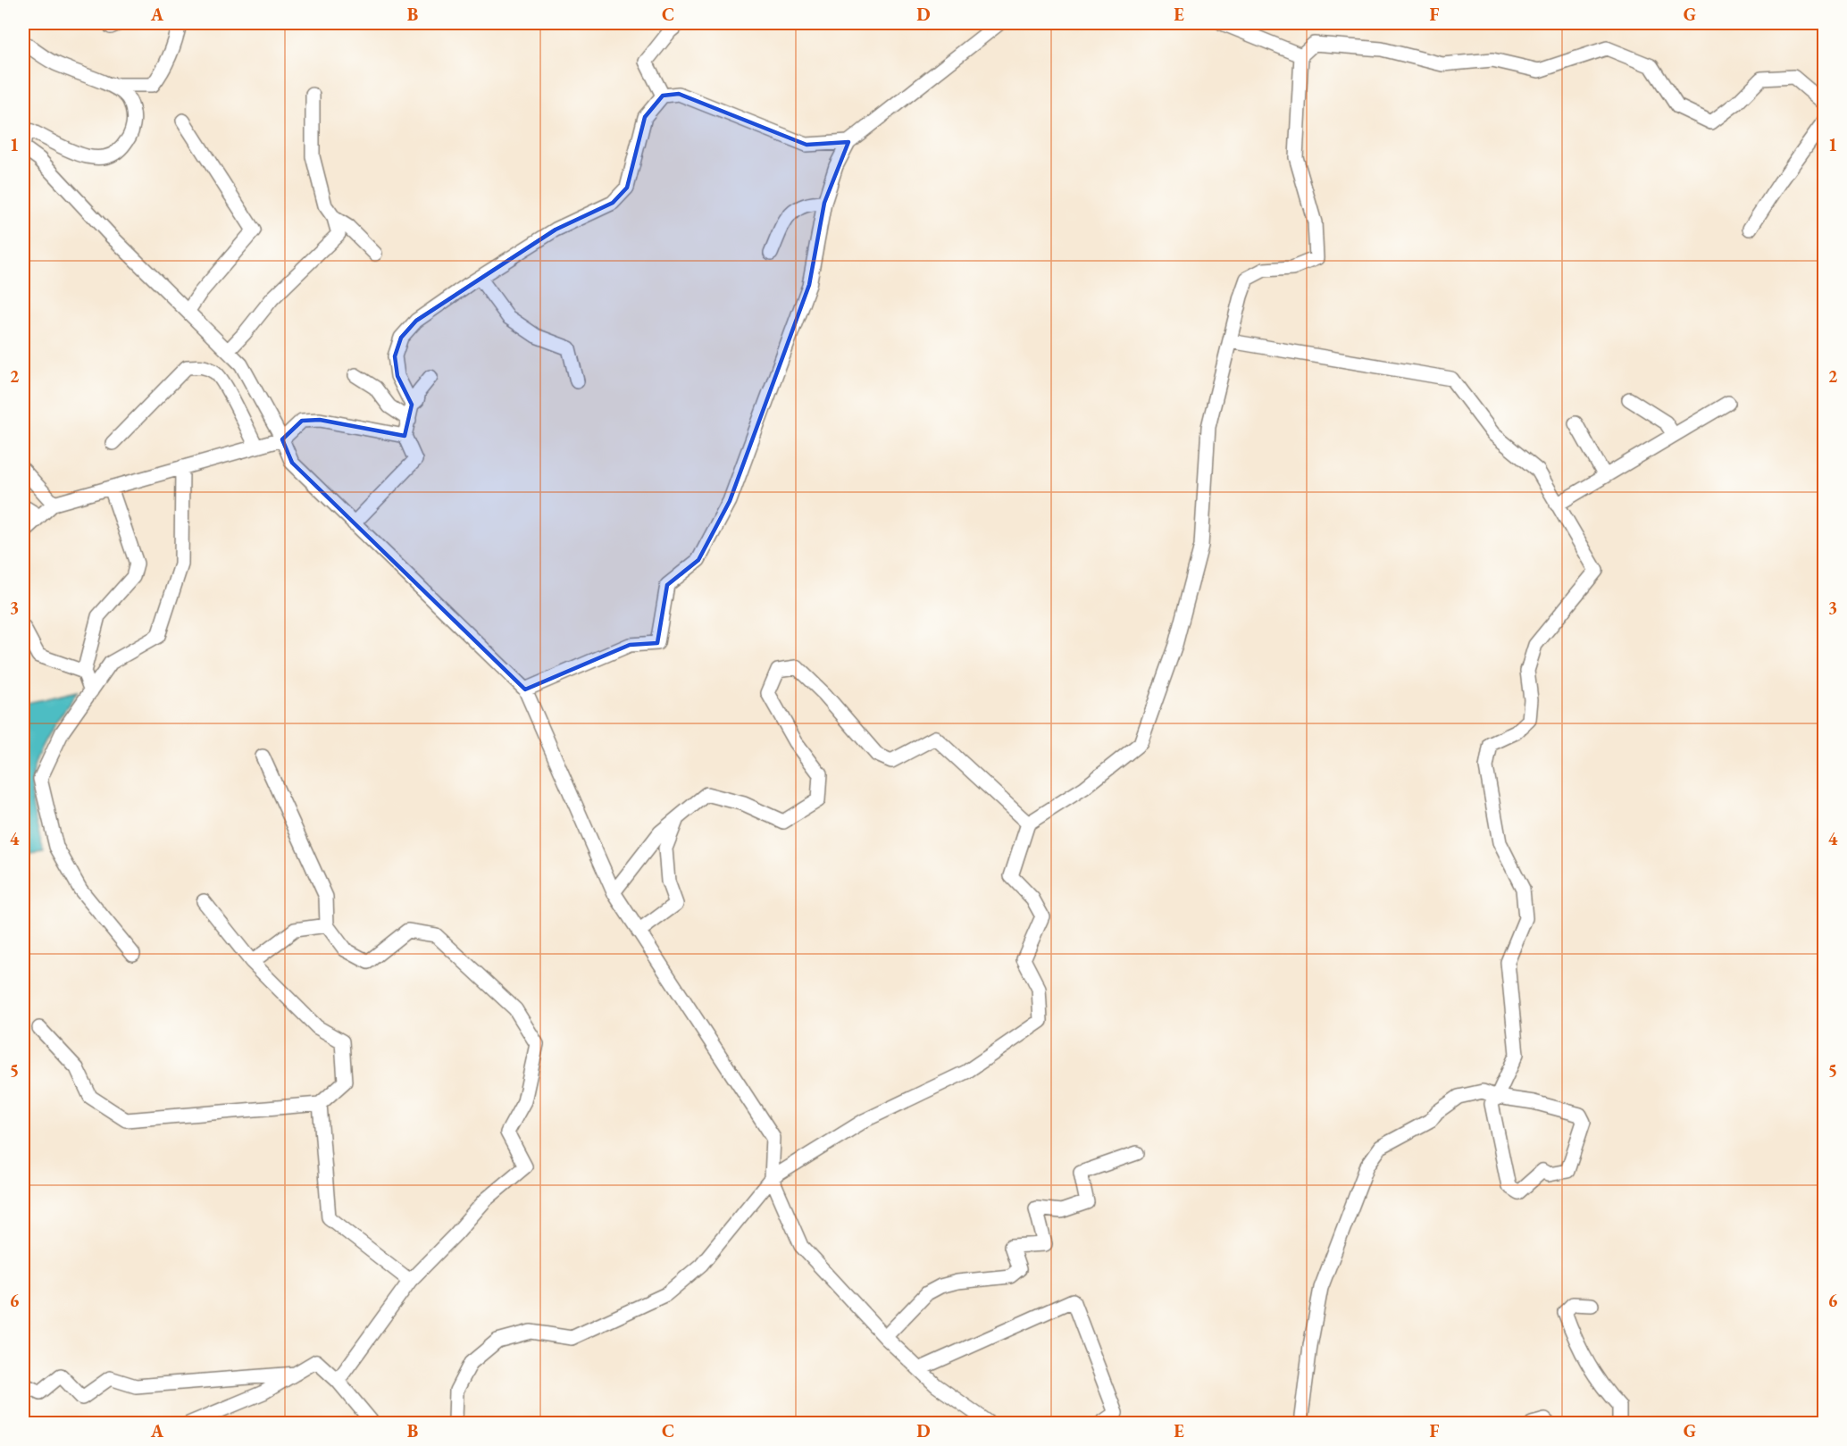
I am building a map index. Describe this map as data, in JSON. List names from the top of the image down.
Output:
{
  "grid": {
    "columns": [
      "A",
      "B",
      "C",
      "D",
      "E",
      "F",
      "G"
    ],
    "rows": [
      "1",
      "2",
      "3",
      "4",
      "5",
      "6"
    ]
  }
}
